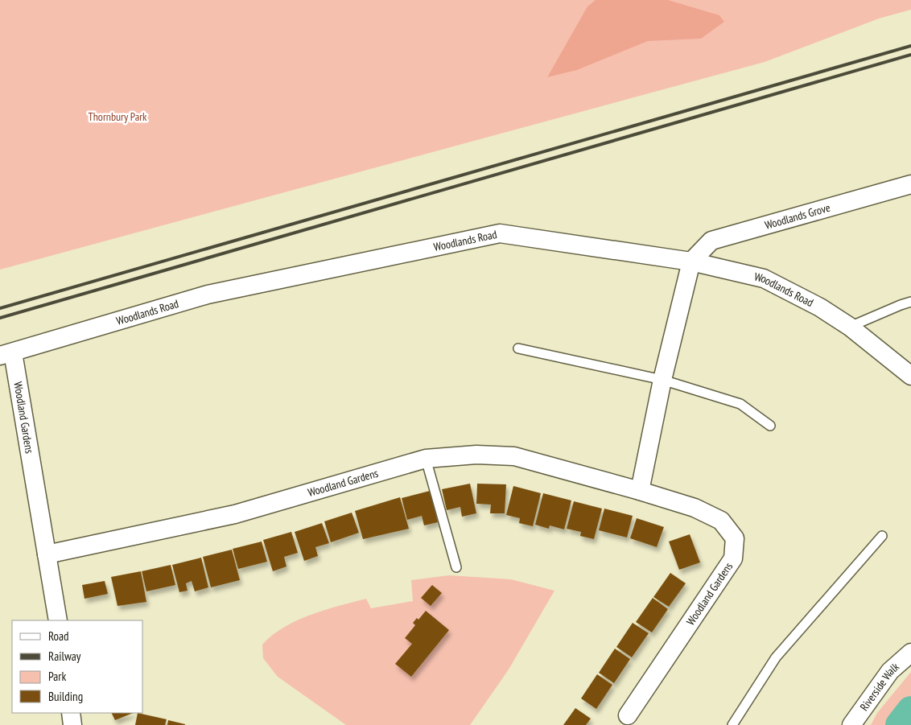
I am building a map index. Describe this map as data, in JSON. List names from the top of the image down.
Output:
{
  "streets": {
    "street": [
      "Woodlands Grove",
      "Woodlands Road",
      "Woodland Gardens",
      "Riverside Walk"
    ]
  },
  "crossings": [
    ["Woodlands Grove", "Woodlands Road"],
    ["Woodlands Road", "Woodland Gardens"]
  ],
  "parks": ["Thornbury Park"],
  "legend": [
    "Road",
    "Railway",
    "Park",
    "Building"
  ]
}
